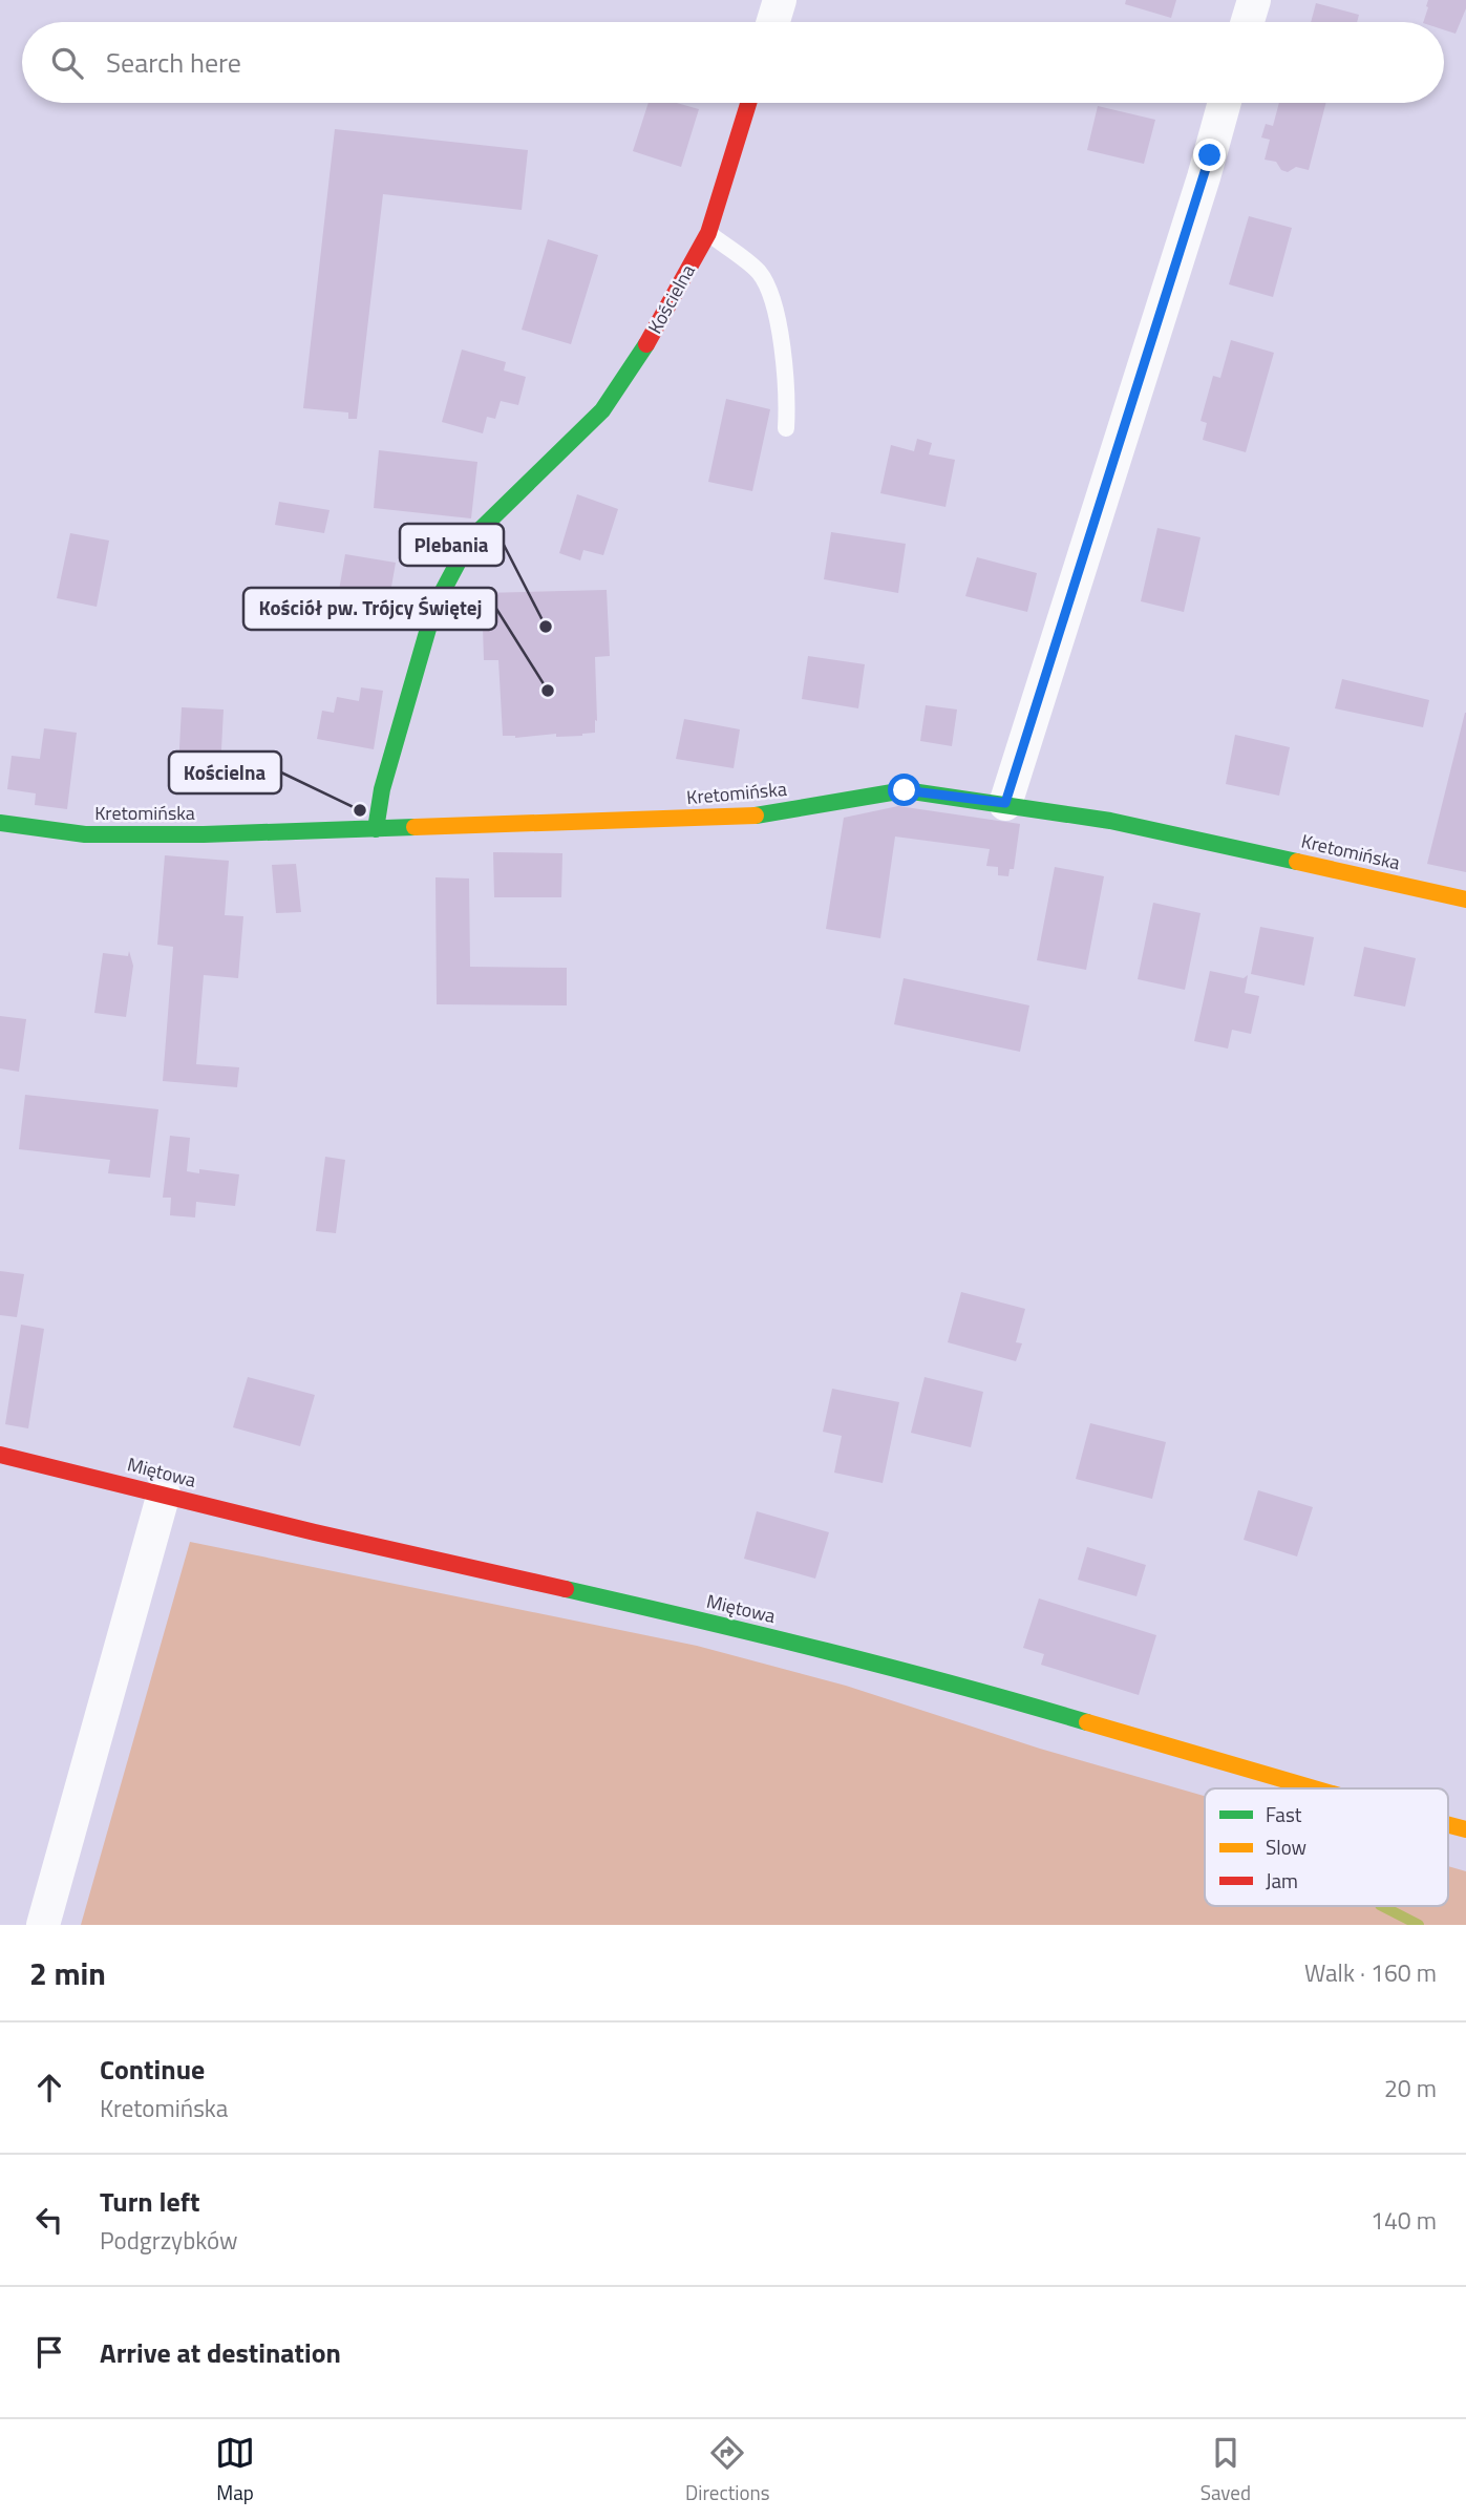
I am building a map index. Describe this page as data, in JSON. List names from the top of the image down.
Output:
{
  "streets": {
    "street": ["Kościelna", "Kretomińska", "Miętowa"]
  },
  "crossings": [
    ["Kościelna", "Kretomińska"]
  ],
  "places": ["Plebania", "Kościół pw. Trójcy Świętej", "Kościelna"],
  "legend": ["Fast", "Slow", "Jam"],
  "page": {
    "search": "Search here",
    "heading": ["2 min", "Walk · 160 m"],
    "list": [
      ["Continue", "Kretomińska", "20 m"],
      ["Turn left", "Podgrzybków", "140 m"],
      "Arrive at destination"
    ],
    "nav": ["Map", "Directions", "Saved"]
  }
}
